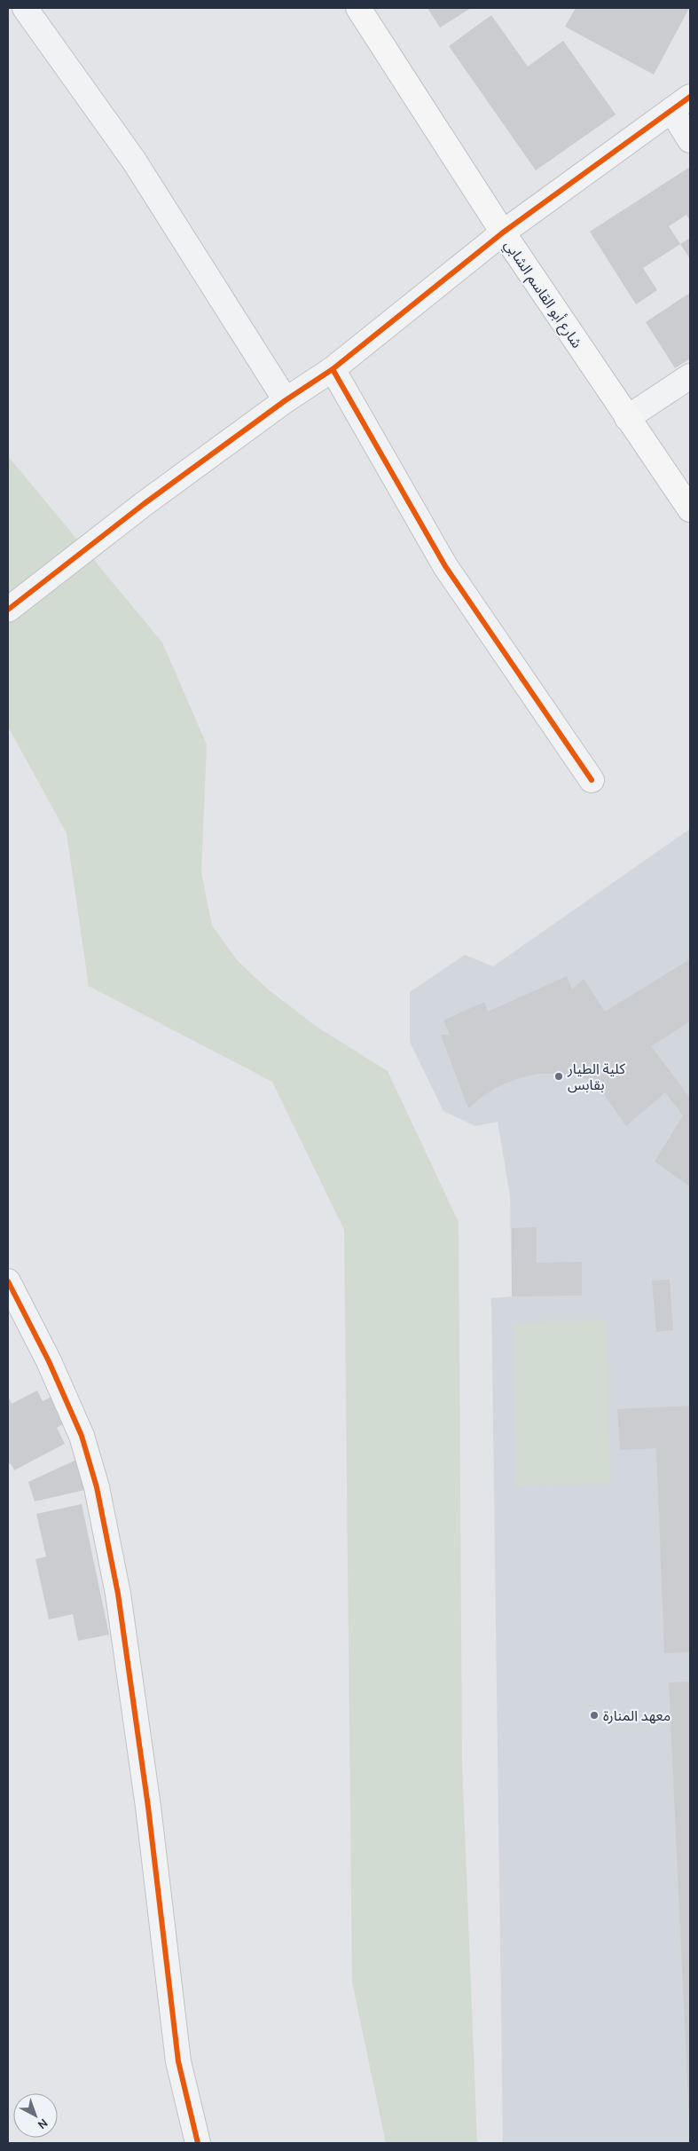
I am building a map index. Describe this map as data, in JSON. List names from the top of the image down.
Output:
{
  "streets": {
    "main road": ["شارع أبو القاسم الشابي"]
  },
  "places": ["كلية الطيار بقابس", "معهد المنارة"],
  "north": "bottom right"
}
